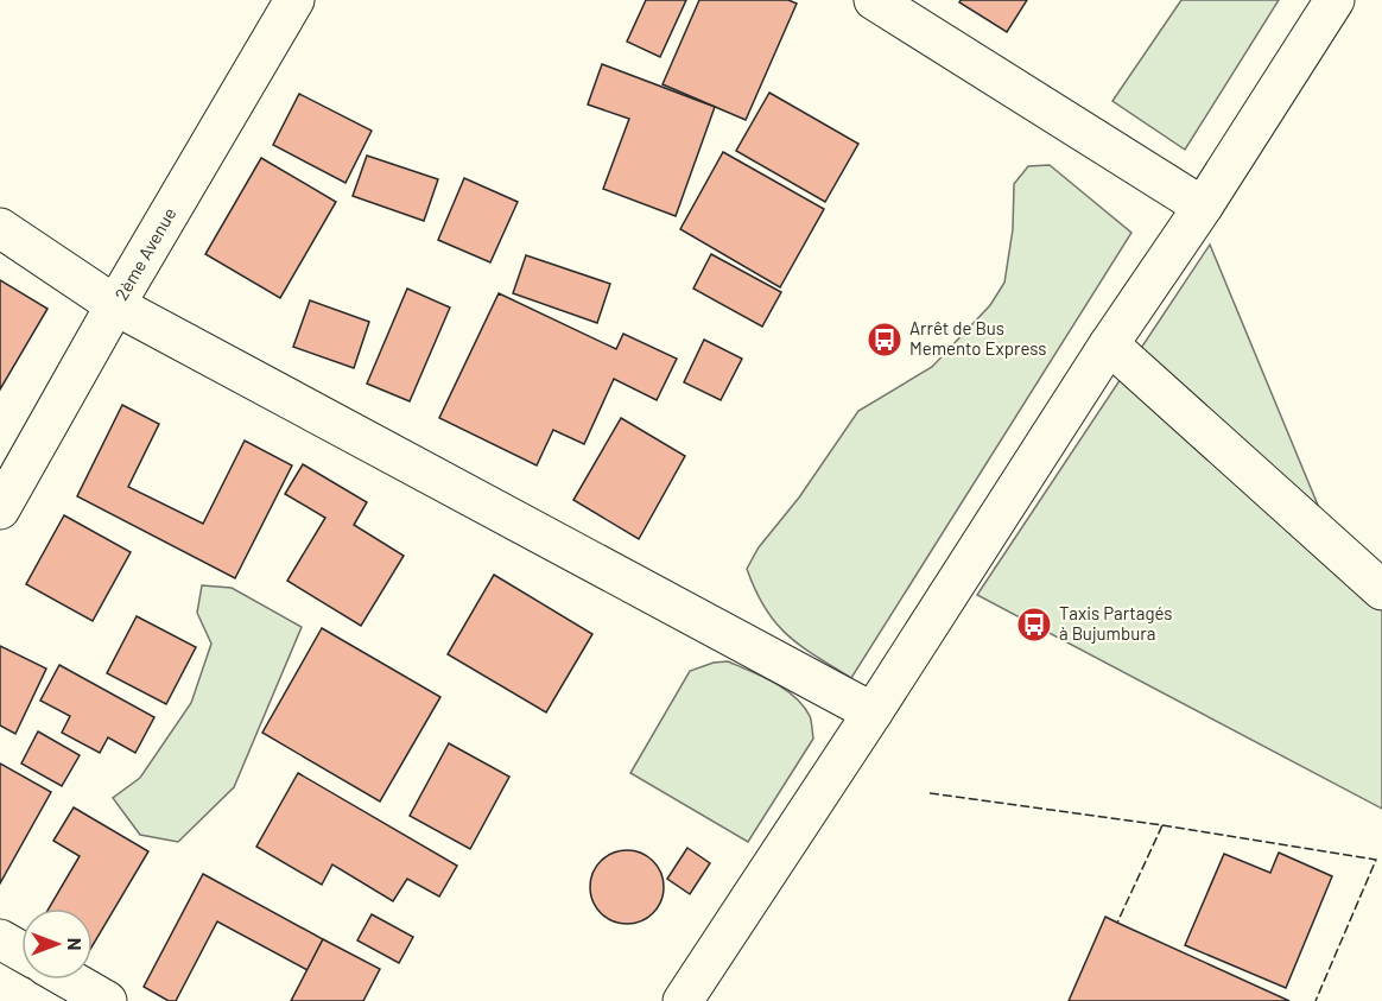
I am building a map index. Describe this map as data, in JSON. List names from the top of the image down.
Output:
{
  "streets": {
    "street": ["2ème Avenue"]
  },
  "places": {
    "bus stop": ["Arrêt de Bus Memento Express", "Taxis Partagés à Bujumbura"]
  },
  "north": "right"
}
